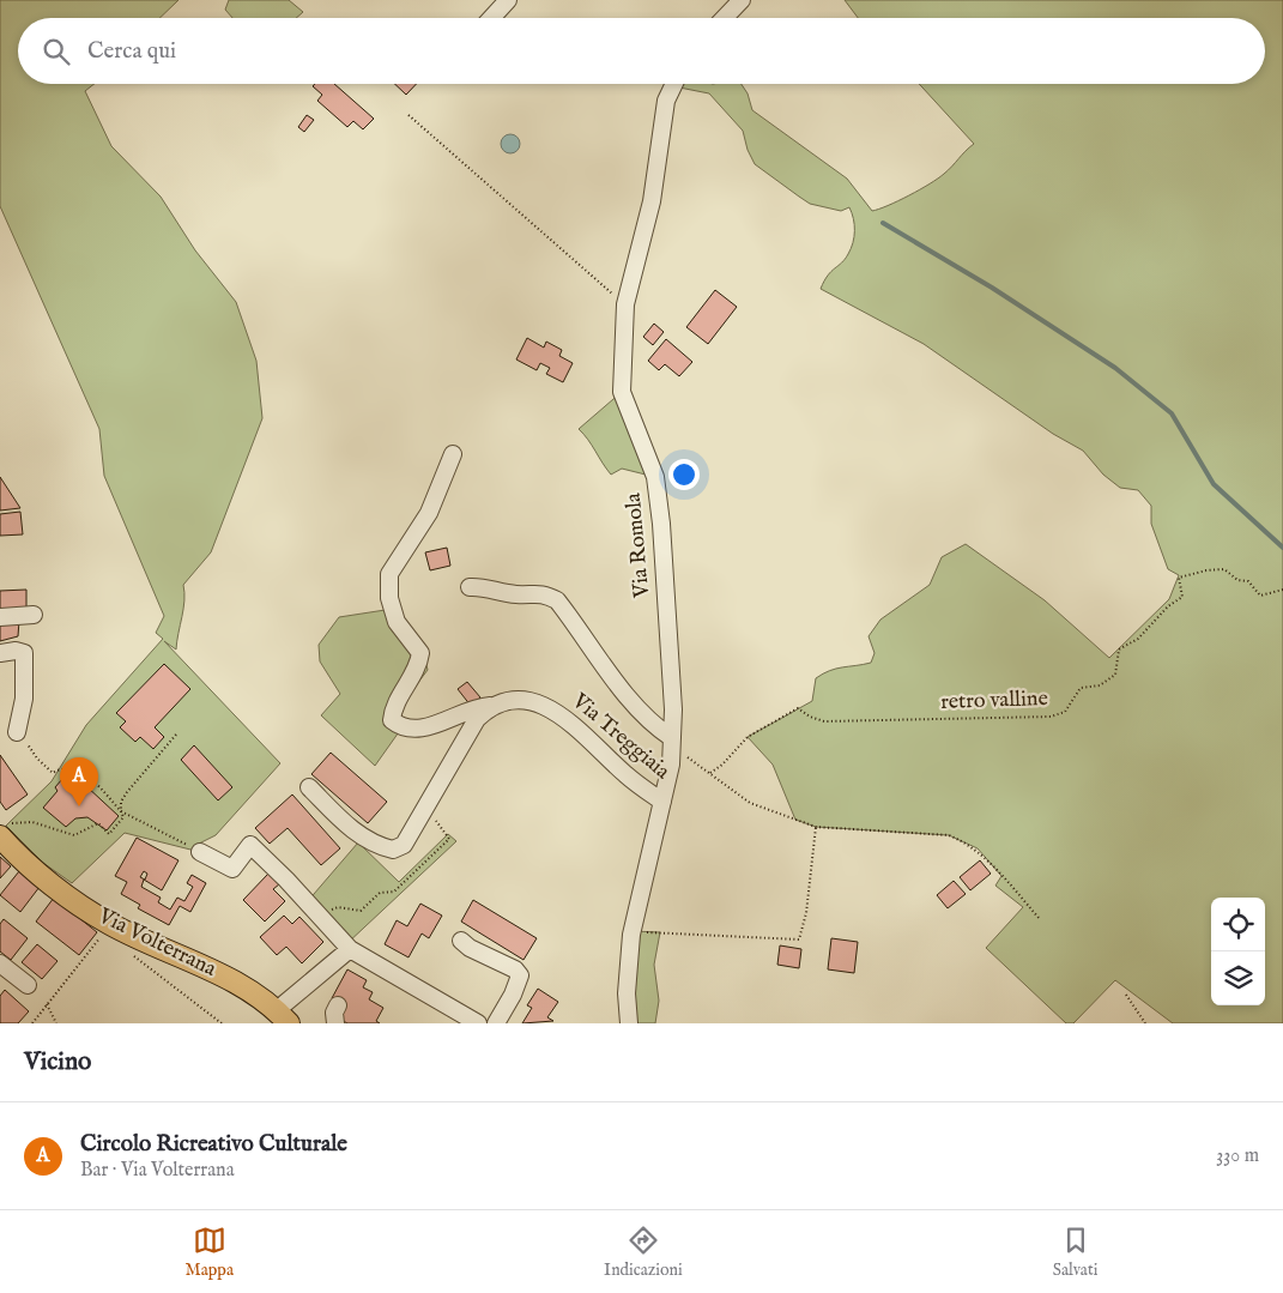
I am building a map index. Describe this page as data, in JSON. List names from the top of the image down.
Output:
{
  "streets": {
    "main road": ["Via Volterrana"],
    "street": ["Via Romola", "Via Treggiaia"],
    "path": ["retro valline"]
  },
  "crossings": [
    ["Via Romola", "Via Treggiaia"]
  ],
  "page": {
    "search": "Cerca qui",
    "pins": "A",
    "heading": "Vicino",
    "list": [
      {
        "mark": "A",
        "name": "Circolo Ricreativo Culturale",
        "note": "Bar · Via Volterrana",
        "value": "330 m"
      }
    ],
    "nav": ["Mappa", "Indicazioni", "Salvati"]
  }
}
